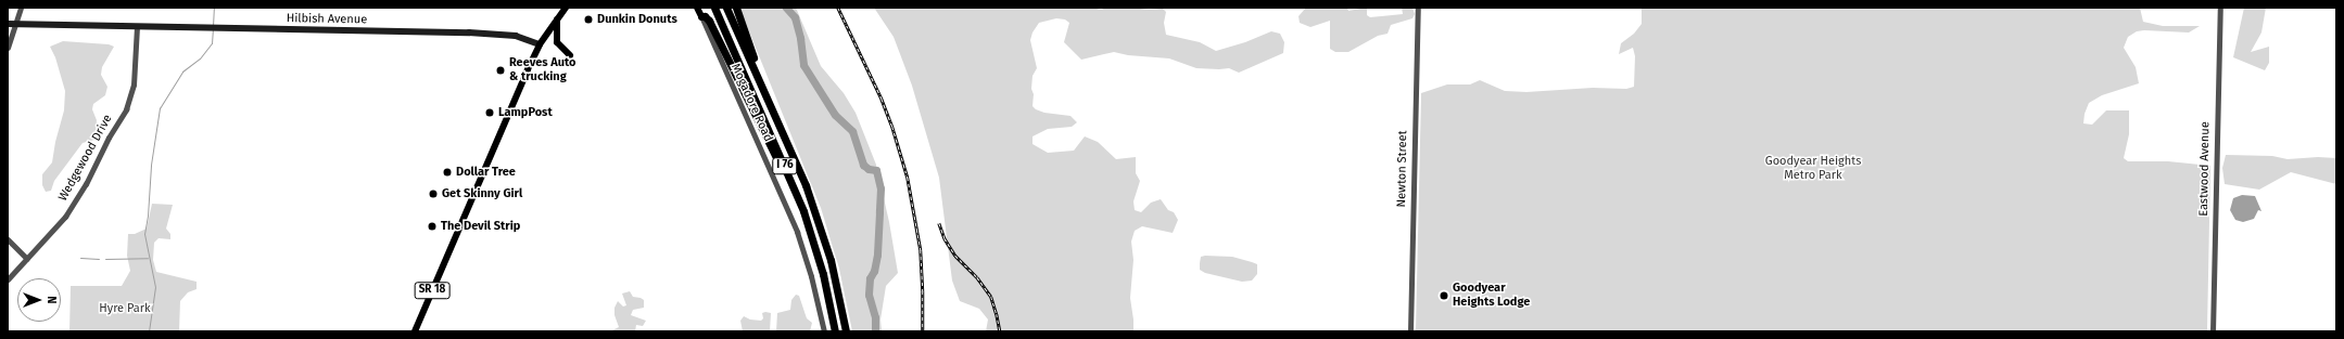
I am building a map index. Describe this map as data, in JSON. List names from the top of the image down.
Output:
{
  "streets": {
    "highway": ["I 76"],
    "main road": ["Hilbish Avenue", "Mogadore Road", "SR 18"],
    "street": ["Wedgewood Drive", "Newton Street", "Eastwood Avenue"]
  },
  "crossings": [
    ["Hilbish Avenue", "Wedgewood Drive"],
    ["Hilbish Avenue", "SR 18"]
  ],
  "parks": ["Goodyear Heights Metro Park", "Hyre Park"],
  "places": [
    "Dunkin Donuts",
    "Reeves Auto & trucking",
    "LampPost",
    "Dollar Tree",
    "Get Skinny Girl",
    "The Devil Strip",
    "Goodyear Heights Lodge"
  ],
  "north": "right"
}
